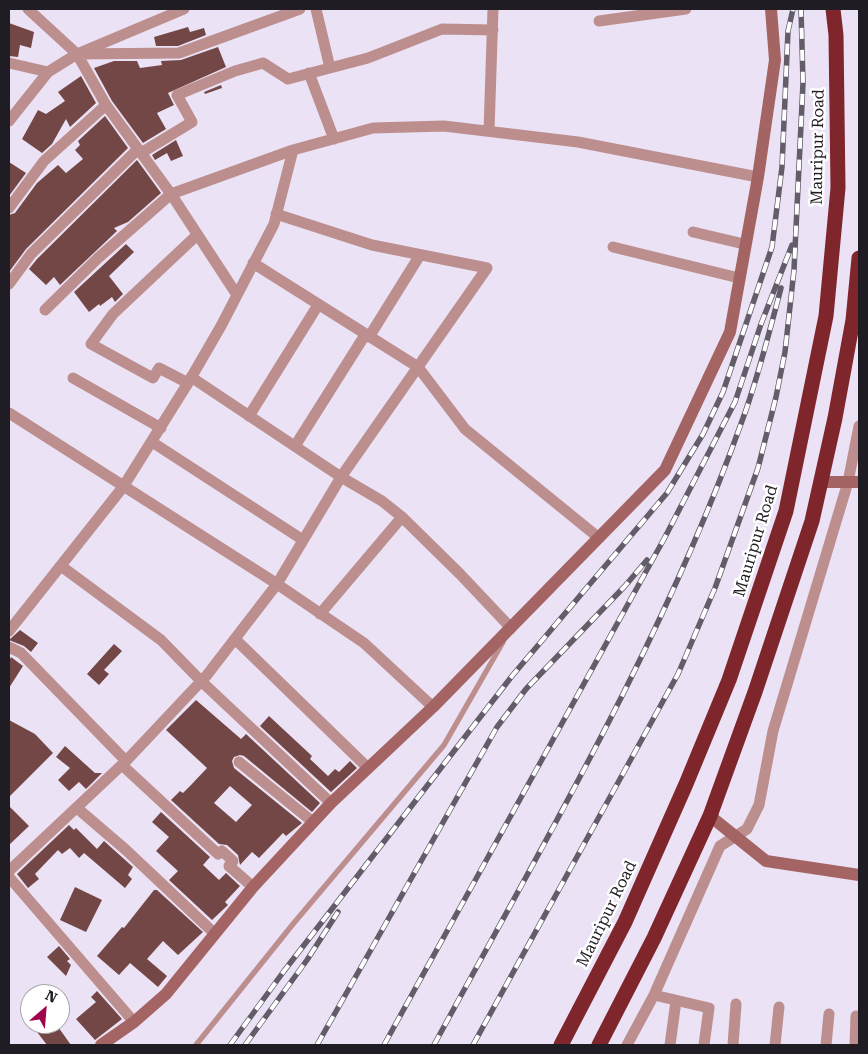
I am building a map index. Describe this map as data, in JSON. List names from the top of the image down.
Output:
{
  "streets": {
    "highway": ["Mauripur Road"]
  },
  "north": "top right"
}
